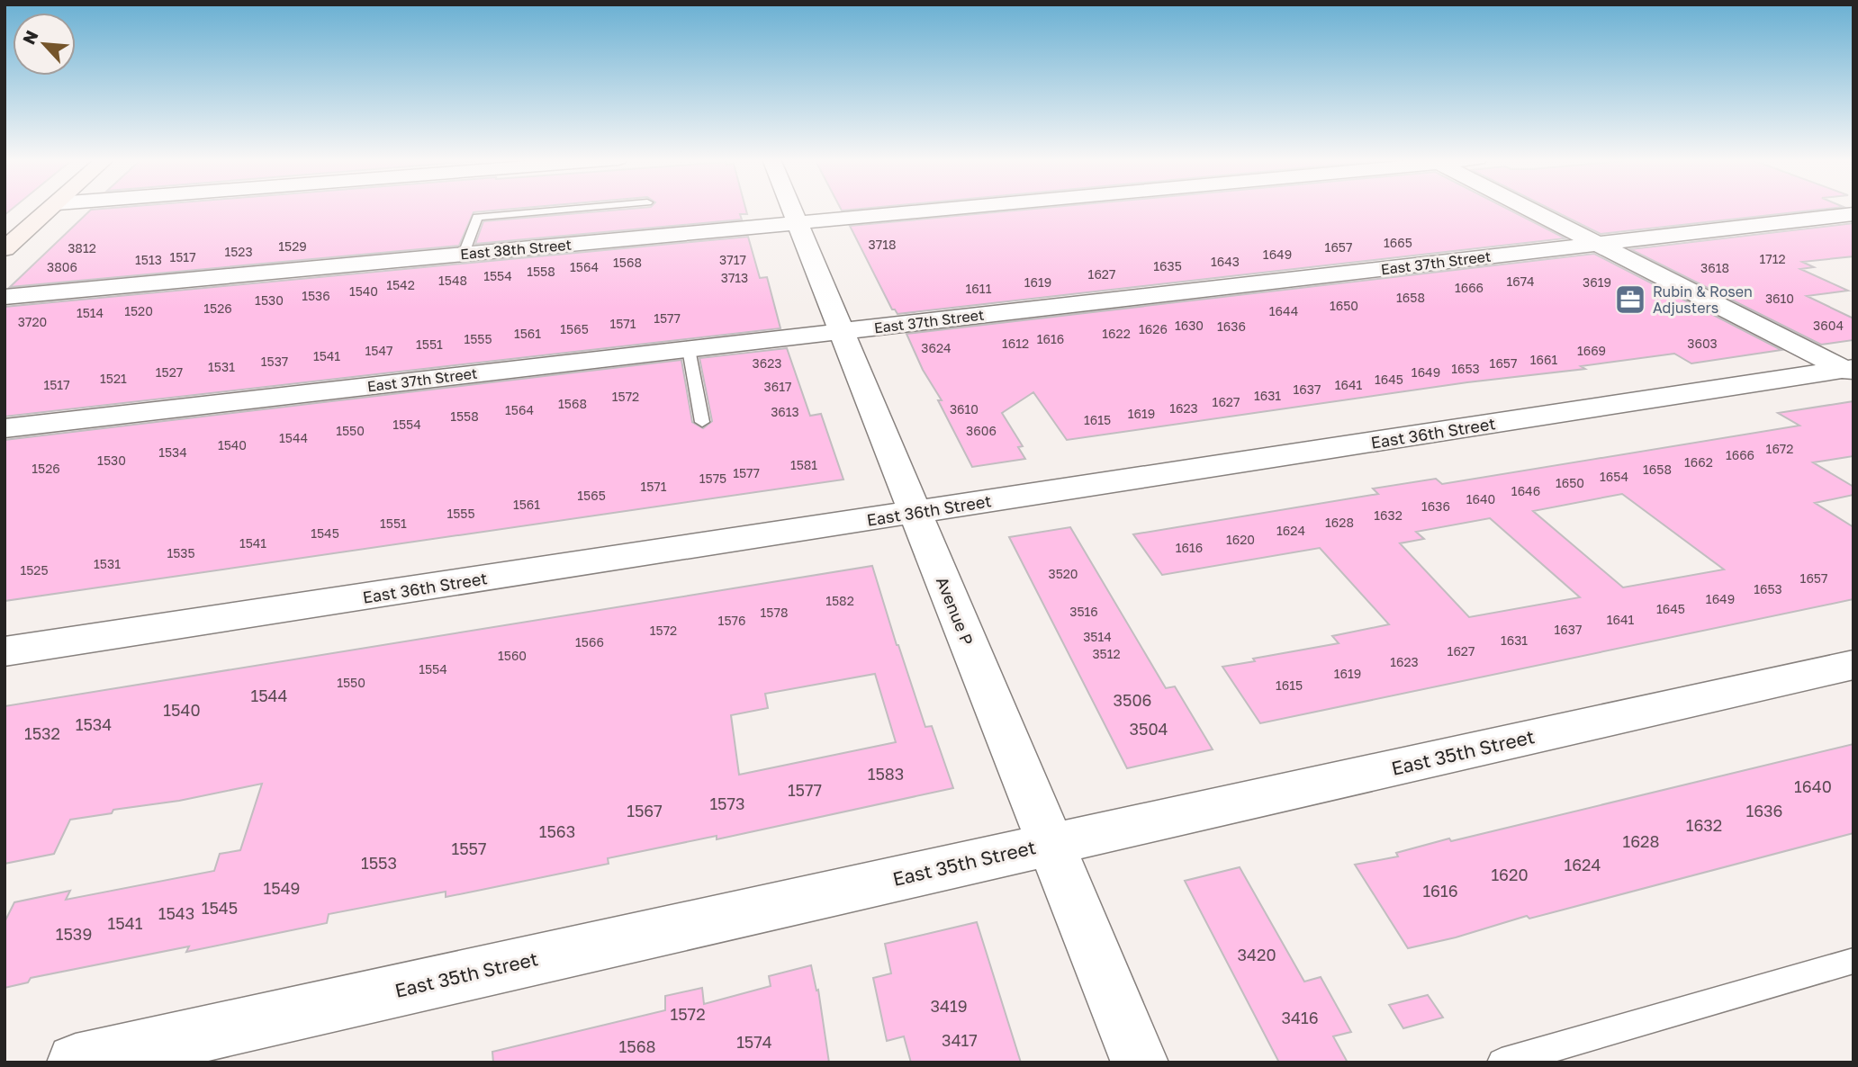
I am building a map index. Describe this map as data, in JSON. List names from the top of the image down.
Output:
{
  "streets": {
    "street": [
      "East 38th Street",
      "East 37th Street",
      "East 36th Street",
      "Avenue P",
      "East 35th Street"
    ]
  },
  "crossings": [
    ["East 38th Street", "Avenue P"],
    ["East 37th Street", "Avenue P"],
    ["East 36th Street", "Avenue P"],
    ["Avenue P", "East 35th Street"]
  ],
  "places": {
    "office": ["Rubin & Rosen Adjusters"]
  },
  "house_numbers": [
    "1665",
    "3718",
    "1529",
    "1657",
    "3812",
    "1523",
    "1649",
    "1517",
    "1712",
    "1513",
    "3717",
    "1643",
    "1568",
    "1635",
    "3806",
    "1564",
    "3618",
    "1558",
    "1627",
    "1554",
    "3713",
    "1548",
    "1674",
    "1619",
    "3619",
    "1542",
    "1666",
    "1611",
    "1540",
    "1536",
    "1658",
    "3610",
    "1530",
    "1650",
    "1526",
    "1520",
    "1644",
    "1514",
    "1577",
    "3720",
    "1571",
    "1630",
    "3604",
    "1636",
    "1565",
    "1626",
    "1561",
    "1622",
    "1555",
    "1616",
    "1612",
    "3603",
    "1551",
    "3624",
    "1547",
    "1669",
    "1541",
    "1661",
    "1537",
    "3623",
    "1657",
    "1531",
    "1653",
    "1527",
    "1649",
    "1521",
    "1645",
    "1517",
    "1641",
    "3617",
    "1637",
    "1631",
    "1572",
    "1627",
    "1568",
    "1623",
    "3610",
    "1564",
    "3613",
    "1619",
    "1558",
    "1615",
    "1554",
    "1550",
    "3606",
    "1544",
    "1540",
    "1672",
    "1534",
    "1666",
    "1530",
    "1662",
    "1581",
    "1526",
    "1658",
    "1577",
    "1654",
    "1575",
    "1650",
    "1571",
    "1646",
    "1565",
    "1640",
    "1561",
    "1636",
    "1555",
    "1632",
    "1628",
    "1551",
    "1624",
    "1545",
    "1620",
    "1541",
    "1616",
    "1535",
    "1531",
    "1525",
    "3520",
    "1657",
    "1653",
    "1649",
    "1582",
    "1645",
    "3516",
    "1578",
    "1641",
    "1576",
    "1637",
    "1572",
    "3514",
    "1631",
    "1566",
    "1627",
    "3512",
    "1560",
    "1623",
    "1554",
    "1619",
    "1550",
    "1615",
    "1544",
    "3506",
    "1540",
    "1534",
    "3504",
    "1532",
    "1583",
    "1640",
    "1577",
    "1573",
    "1567",
    "1636",
    "1632",
    "1563",
    "1628",
    "1557",
    "1553",
    "1624",
    "1620",
    "1549",
    "1616",
    "1545",
    "1543",
    "1541",
    "1539",
    "3420",
    "3419",
    "1572",
    "3416",
    "3417",
    "1574",
    "1568"
  ],
  "north": "top left"
}
